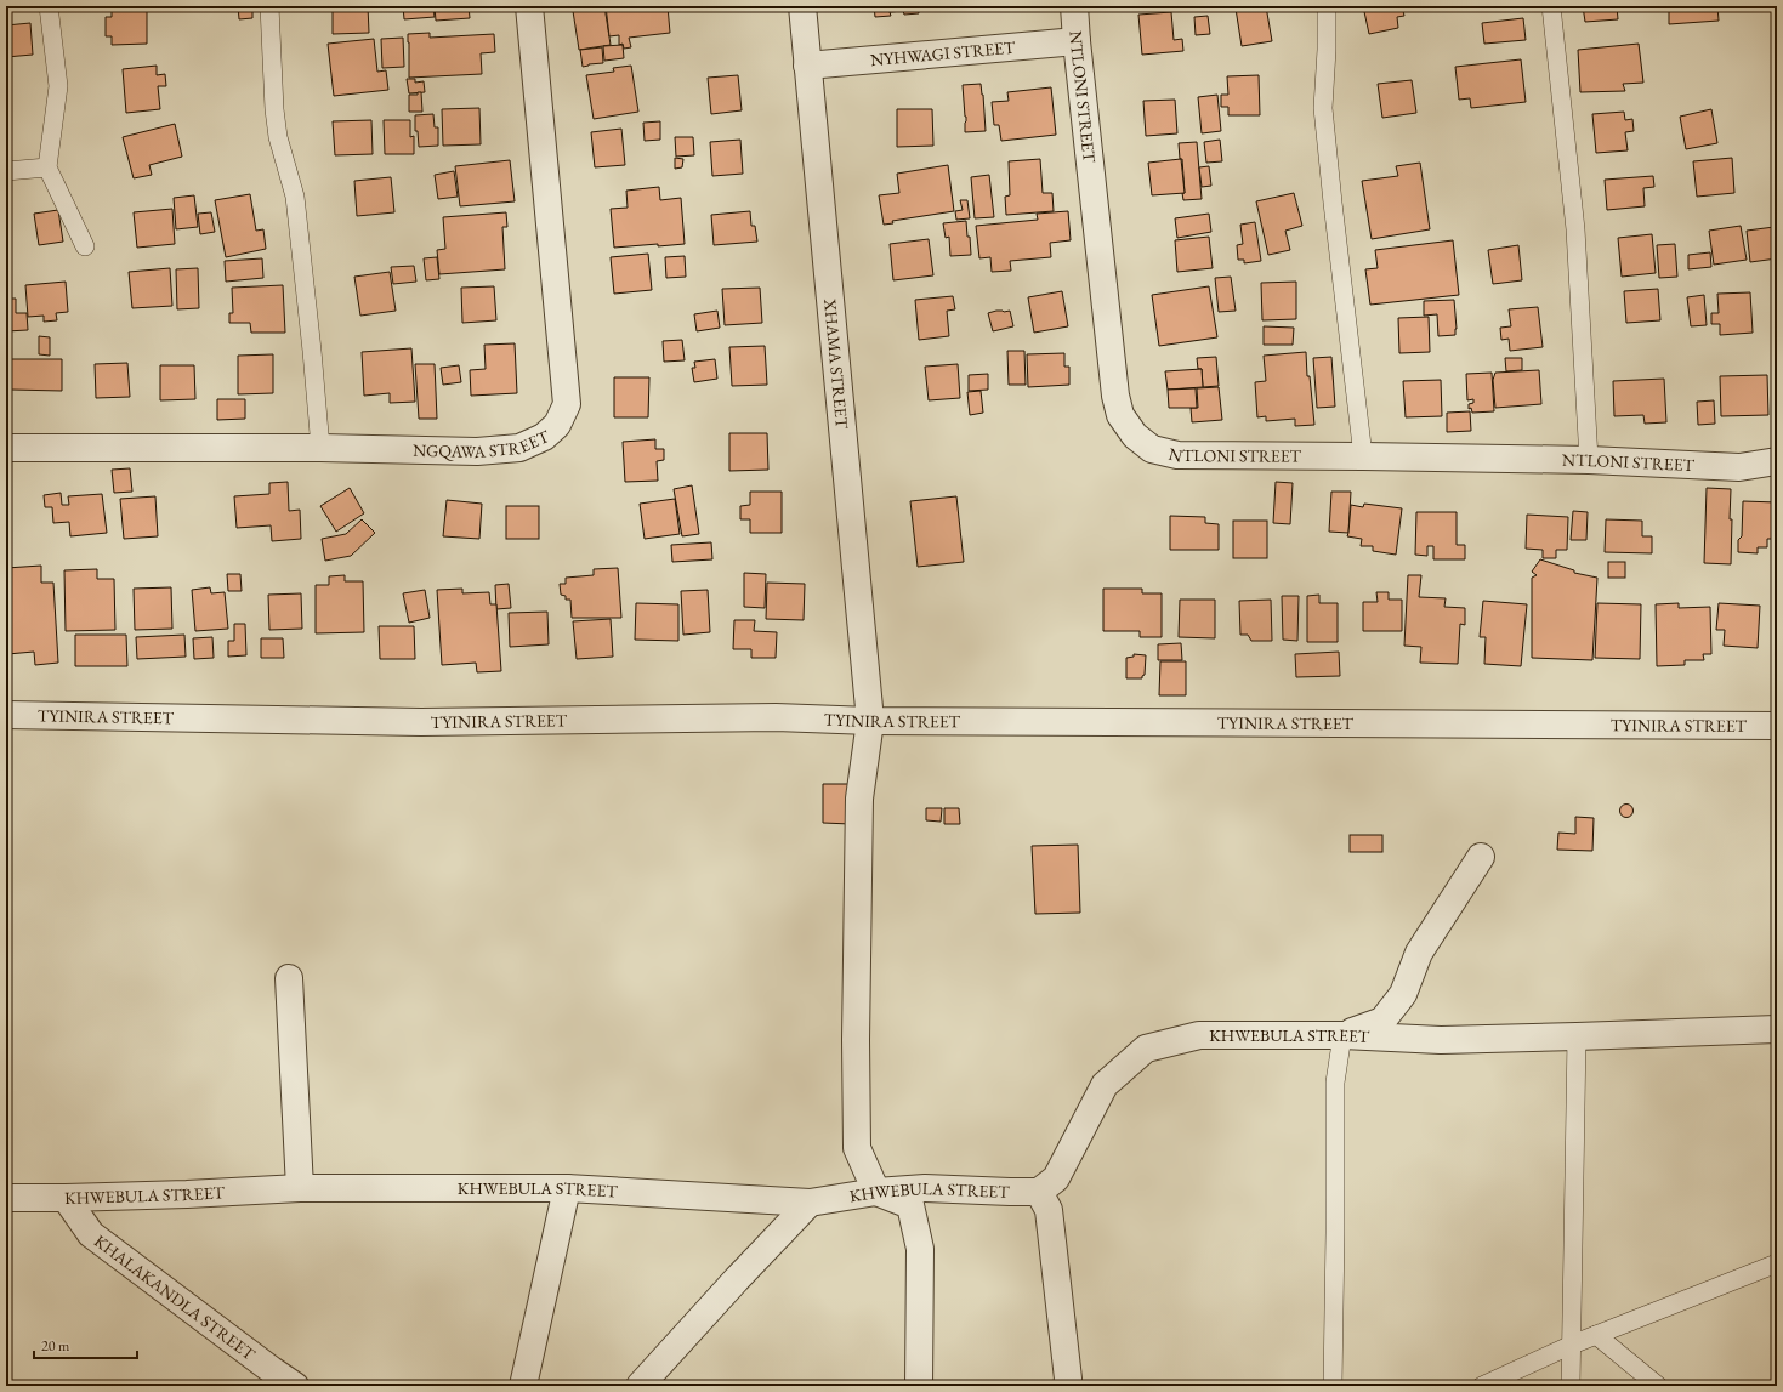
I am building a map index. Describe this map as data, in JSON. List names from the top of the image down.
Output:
{
  "streets": {
    "street": [
      "NYHWAGI STREET",
      "NTLONI STREET",
      "XHAMA STREET",
      "NGQAWA STREET",
      "TYINIRA STREET",
      "KHWEBULA STREET",
      "KHALAKANDLA STREET"
    ]
  },
  "crossings": [
    ["NYHWAGI STREET", "NTLONI STREET"],
    ["NYHWAGI STREET", "XHAMA STREET"],
    ["XHAMA STREET", "TYINIRA STREET"],
    ["XHAMA STREET", "KHWEBULA STREET"],
    ["KHWEBULA STREET", "KHALAKANDLA STREET"]
  ],
  "scale_bar": "20 m"
}
